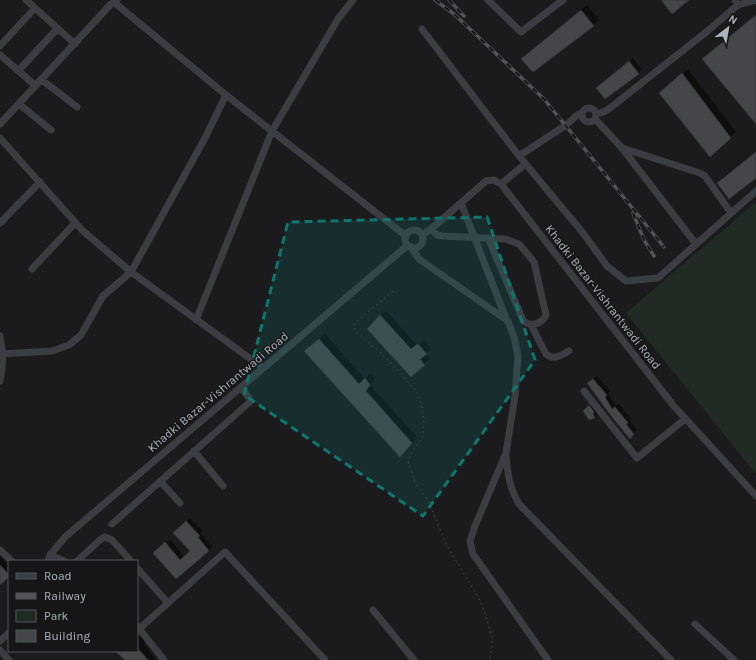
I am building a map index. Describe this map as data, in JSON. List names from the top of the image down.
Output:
{
  "streets": {
    "street": ["Khadki Bazar-Vishrantwadi Road"]
  },
  "legend": [
    "Road",
    "Railway",
    "Park",
    "Building"
  ],
  "north": "top right"
}
